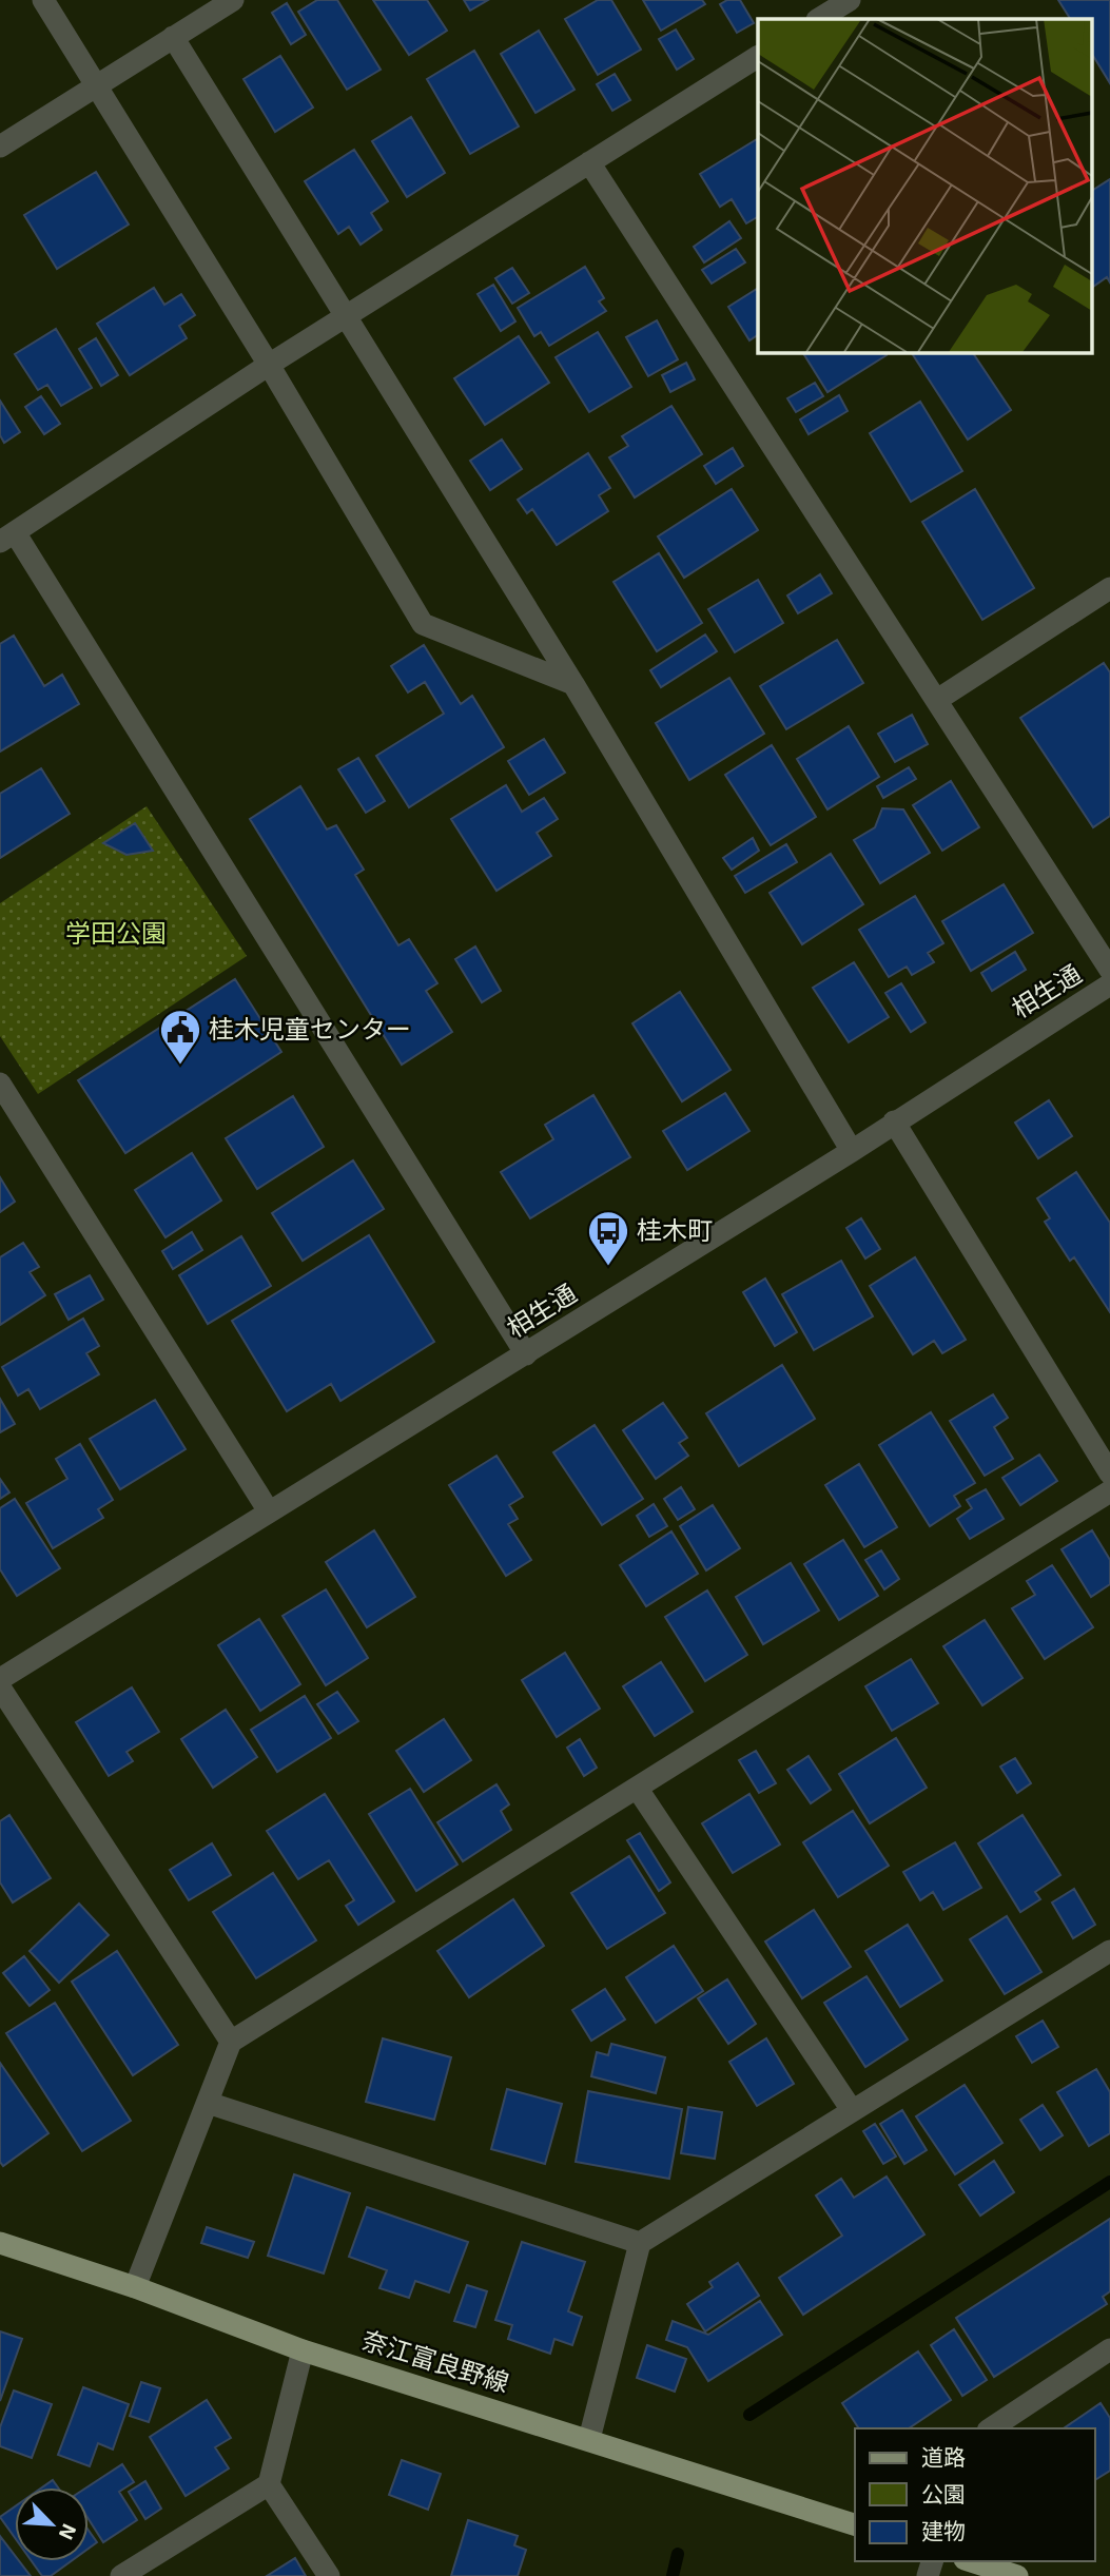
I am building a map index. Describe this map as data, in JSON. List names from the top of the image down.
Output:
{
  "streets": {
    "main road": ["奈江富良野線"],
    "street": ["相生通"]
  },
  "parks": ["学田公園"],
  "places": {
    "public building": ["桂木児童センター"],
    "bus stop": ["桂木町"]
  },
  "legend": ["道路", "公園", "建物"],
  "north": "bottom right"
}
